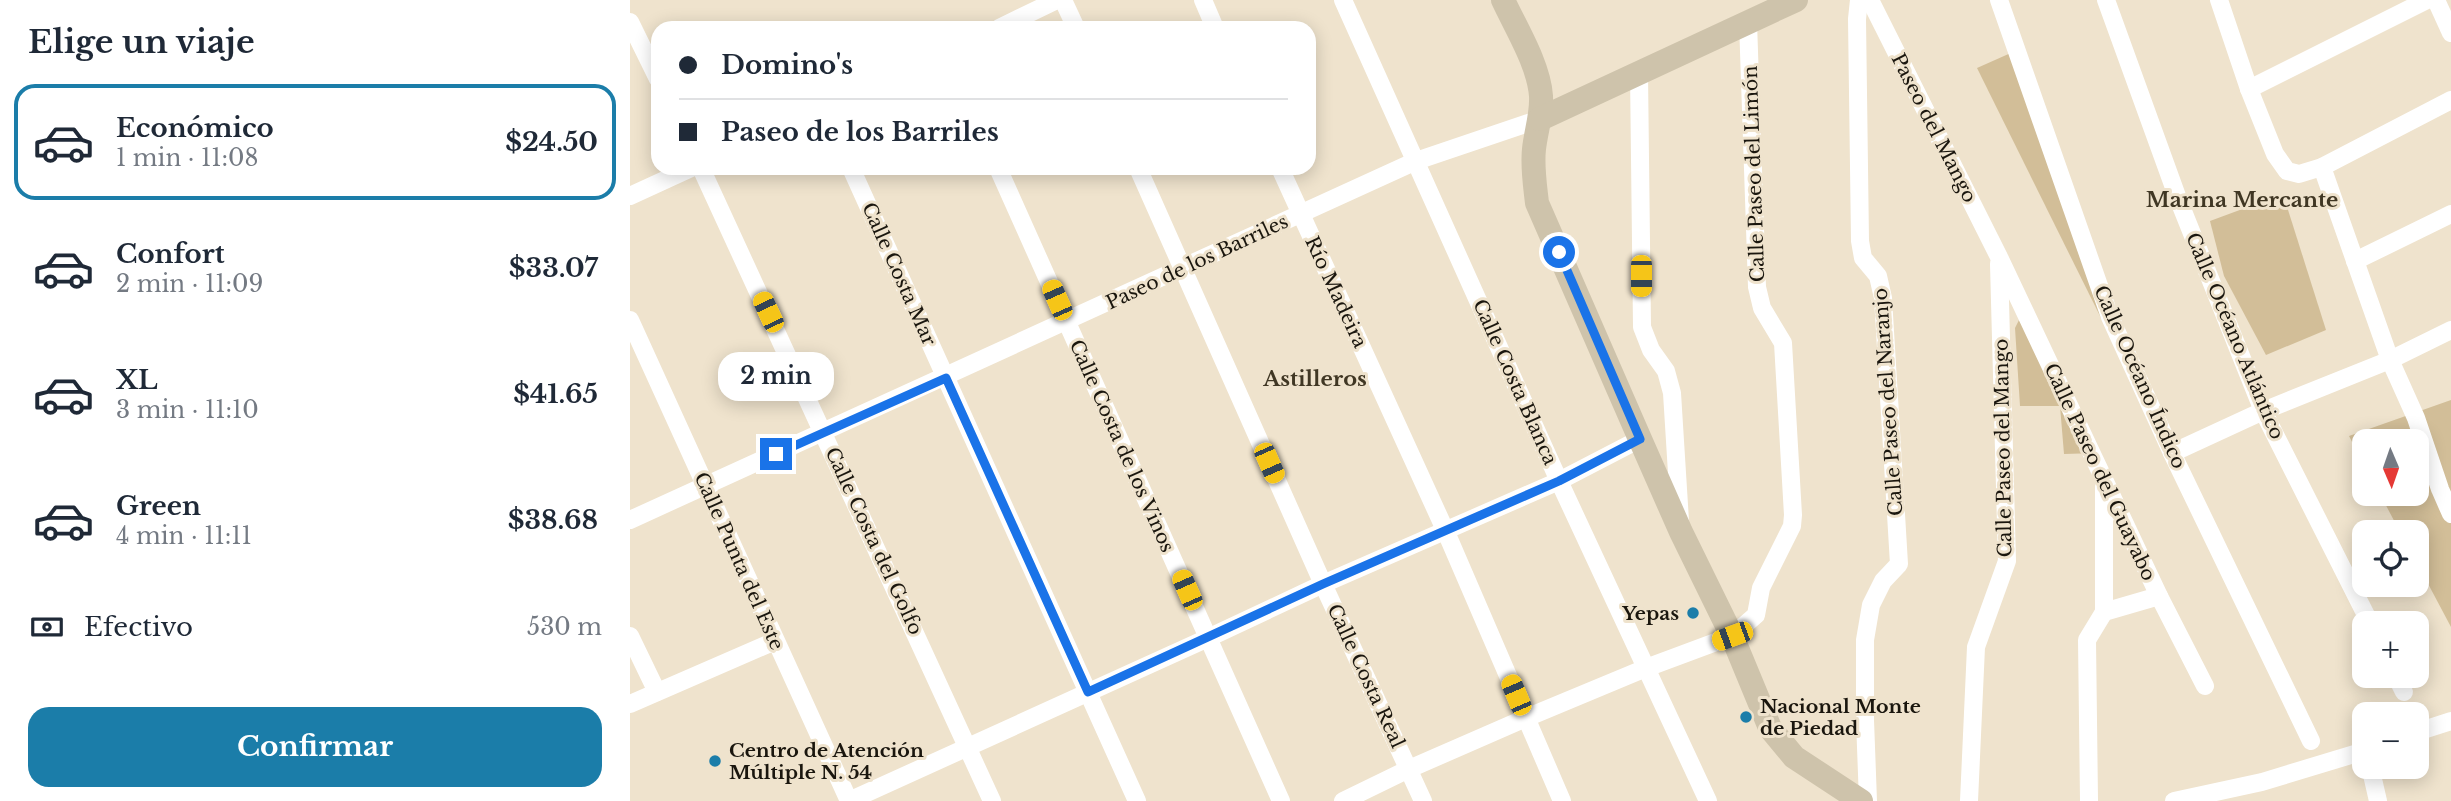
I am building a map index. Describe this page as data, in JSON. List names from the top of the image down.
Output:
{
  "streets": {
    "street": [
      "Paseo del Mango",
      "Calle Paseo del Limón",
      "Paseo de los Barriles",
      "Calle Costa Mar",
      "Río Madeira",
      "Calle Océano Atlántico",
      "Calle Océano Índico",
      "Calle Costa Blanca",
      "Calle Paseo del Naranjo",
      "Calle Costa de los Vinos",
      "Calle Paseo del Mango",
      "Calle Paseo del Guayabo",
      "Calle Costa del Golfo",
      "Calle Punta del Este",
      "Calle Costa Real"
    ]
  },
  "crossings": [
    ["Paseo del Mango", "Calle Paseo del Mango"],
    ["Paseo del Mango", "Calle Paseo del Guayabo"],
    ["Paseo de los Barriles", "Calle Costa Mar"],
    ["Paseo de los Barriles", "Río Madeira"],
    ["Paseo de los Barriles", "Calle Costa Blanca"],
    ["Paseo de los Barriles", "Calle Costa de los Vinos"],
    ["Paseo de los Barriles", "Calle Costa del Golfo"],
    ["Paseo de los Barriles", "Calle Punta del Este"],
    ["Paseo de los Barriles", "Calle Costa Real"],
    ["Calle Paseo del Mango", "Calle Paseo del Guayabo"]
  ],
  "districts": ["Marina Mercante", "Astilleros"],
  "places": ["Yepas", "Nacional Monte de Piedad", "Centro de Atención Múltiple N. 54"],
  "north": "bottom",
  "page": {
    "heading": "Elige un viaje",
    "banner": ["Domino's", "Paseo de los Barriles"],
    "list": [
      {
        "name": "Económico",
        "note": "1 min · 11:08",
        "value": "$24.50"
      },
      {
        "name": "Confort",
        "note": "2 min · 11:09",
        "value": "$33.07"
      },
      {
        "name": "XL",
        "note": "3 min · 11:10",
        "value": "$41.65"
      },
      {
        "name": "Green",
        "note": "4 min · 11:11",
        "value": "$38.68"
      }
    ],
    "bubble": "2 min",
    "map_buttons": ["+", "−"],
    "pay": ["Efectivo", "530 m"],
    "buttons": "Confirmar"
  }
}
